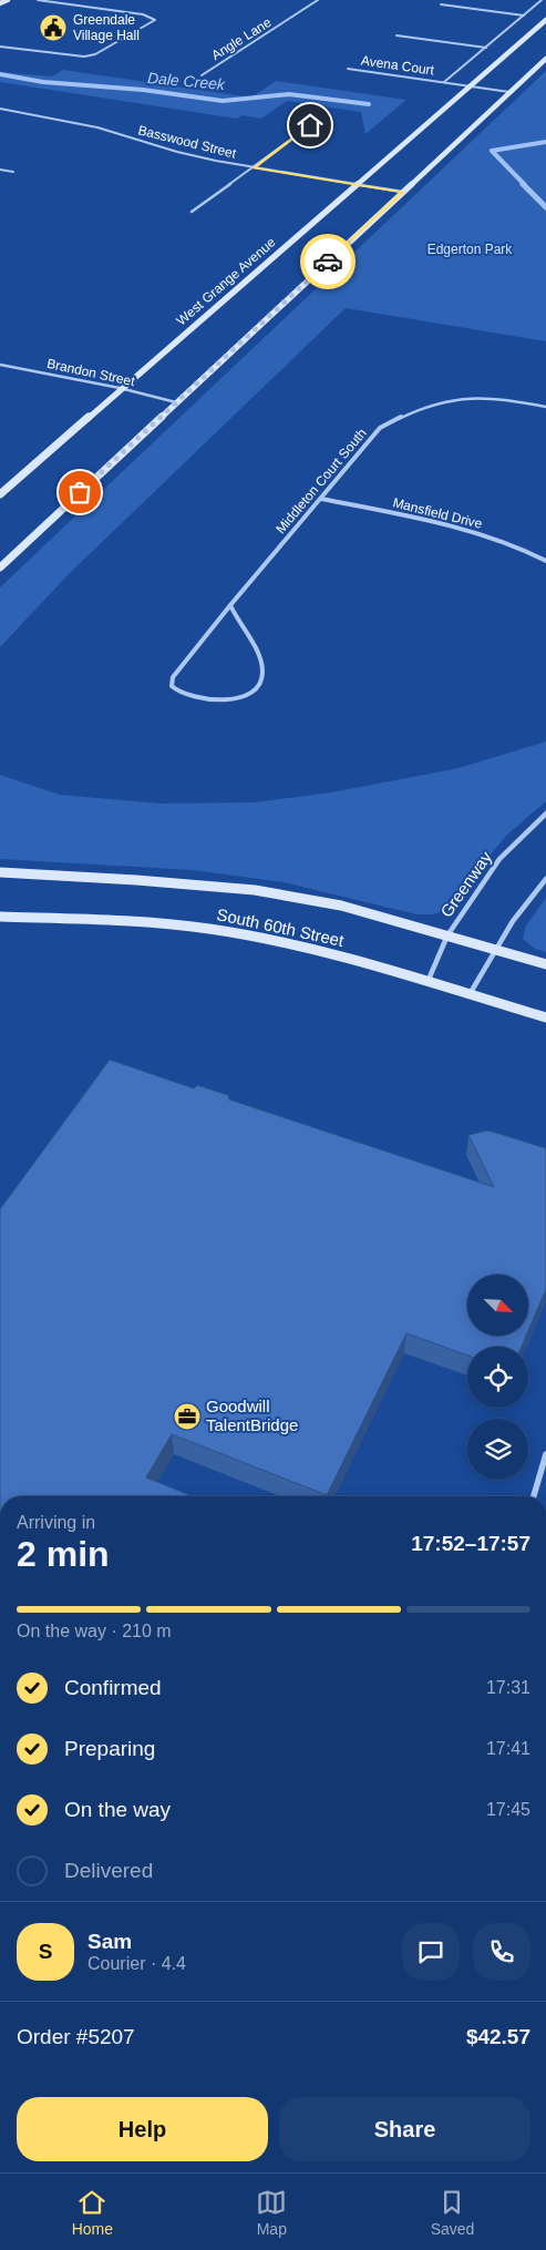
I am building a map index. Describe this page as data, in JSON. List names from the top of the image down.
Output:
{
  "streets": {
    "street": [
      "Angle Lane",
      "Avena Court",
      "Basswood Street",
      "West Grange Avenue",
      "Brandon Street",
      "Middleton Court South",
      "Mansfield Drive",
      "Greenway",
      "South 60th Street"
    ]
  },
  "crossings": [
    ["Basswood Street", "West Grange Avenue"],
    ["West Grange Avenue", "Brandon Street"],
    ["Middleton Court South", "Mansfield Drive"],
    ["Greenway", "South 60th Street"]
  ],
  "water": ["Dale Creek"],
  "parks": ["Edgerton Park"],
  "places": {
    "public building": ["Greendale Village Hall"],
    "office": ["Goodwill TalentBridge"]
  },
  "north": "bottom right",
  "page": {
    "heading": ["2 min", "Arriving in", "17:52–17:57"],
    "panel": [
      "Sam",
      "Courier · 4.4",
      "Order #5207",
      "$42.57"
    ],
    "bar": "On the way · 210 m",
    "list": [
      ["Confirmed", "17:31"],
      ["Preparing", "17:41"],
      ["On the way", "17:45"],
      "Delivered"
    ],
    "round": "S",
    "buttons": ["Help", "Share"],
    "tabs": ["Home", "Map", "Saved"]
  }
}
